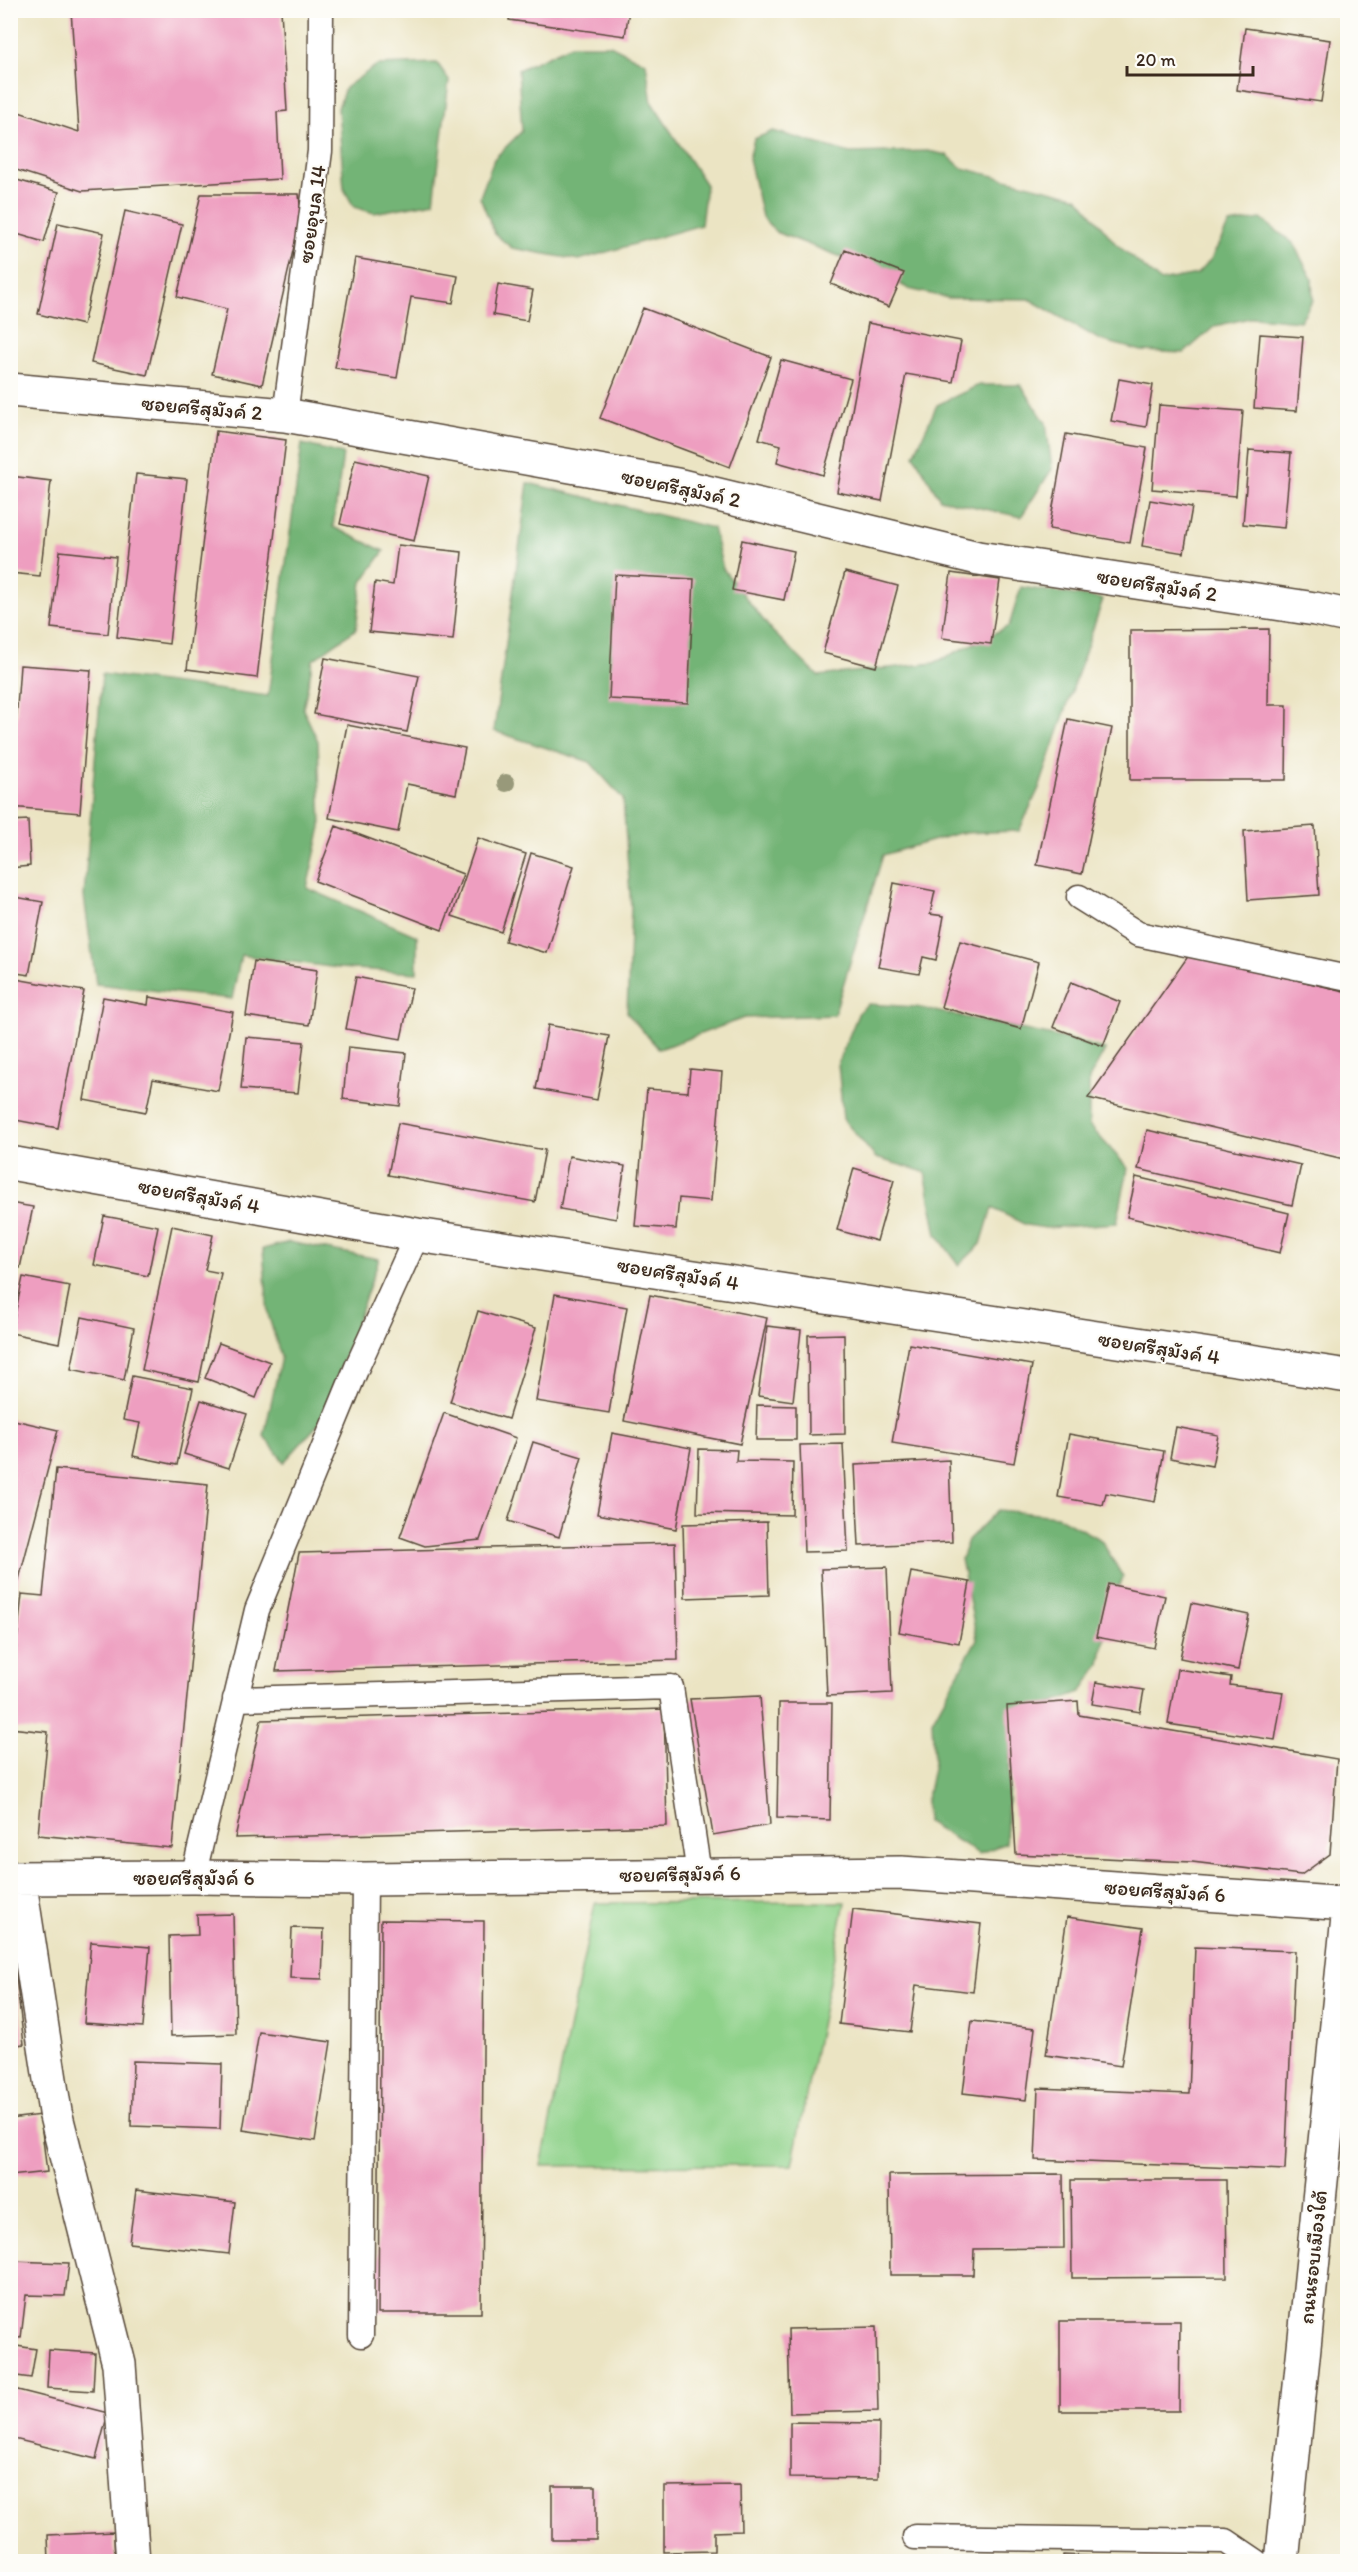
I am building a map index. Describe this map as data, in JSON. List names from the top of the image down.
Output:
{
  "streets": {
    "street": [
      "ซอยศรีสุมังค์ 2",
      "ซอยศรีสุมังค์ 4",
      "ซอยศรีสุมังค์ 6",
      "ถนนรอบเมืองใต้"
    ],
    "lane": ["ซอยอุบล 14"]
  },
  "crossings": [
    ["ซอยอุบล 14", "ซอยศรีสุมังค์ 2"]
  ],
  "scale_bar": "20 m"
}
